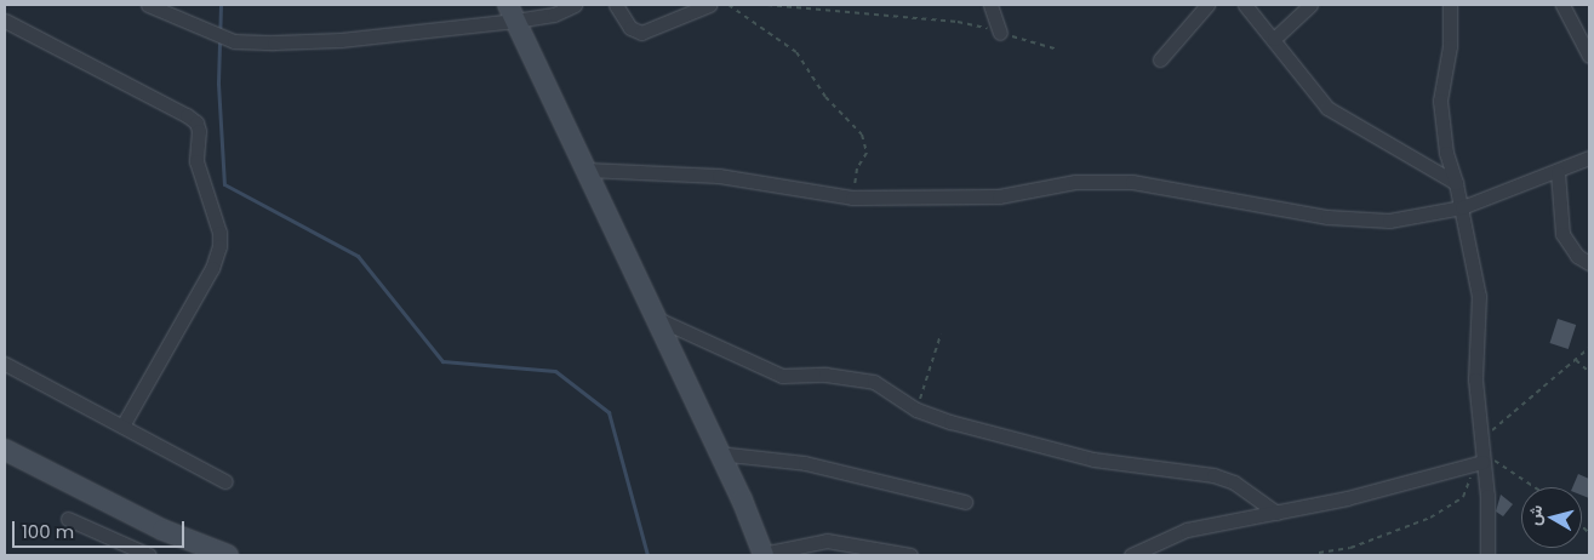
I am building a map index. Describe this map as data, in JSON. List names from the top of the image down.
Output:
{
  "scale_bar": "100 m",
  "north": "left"
}
